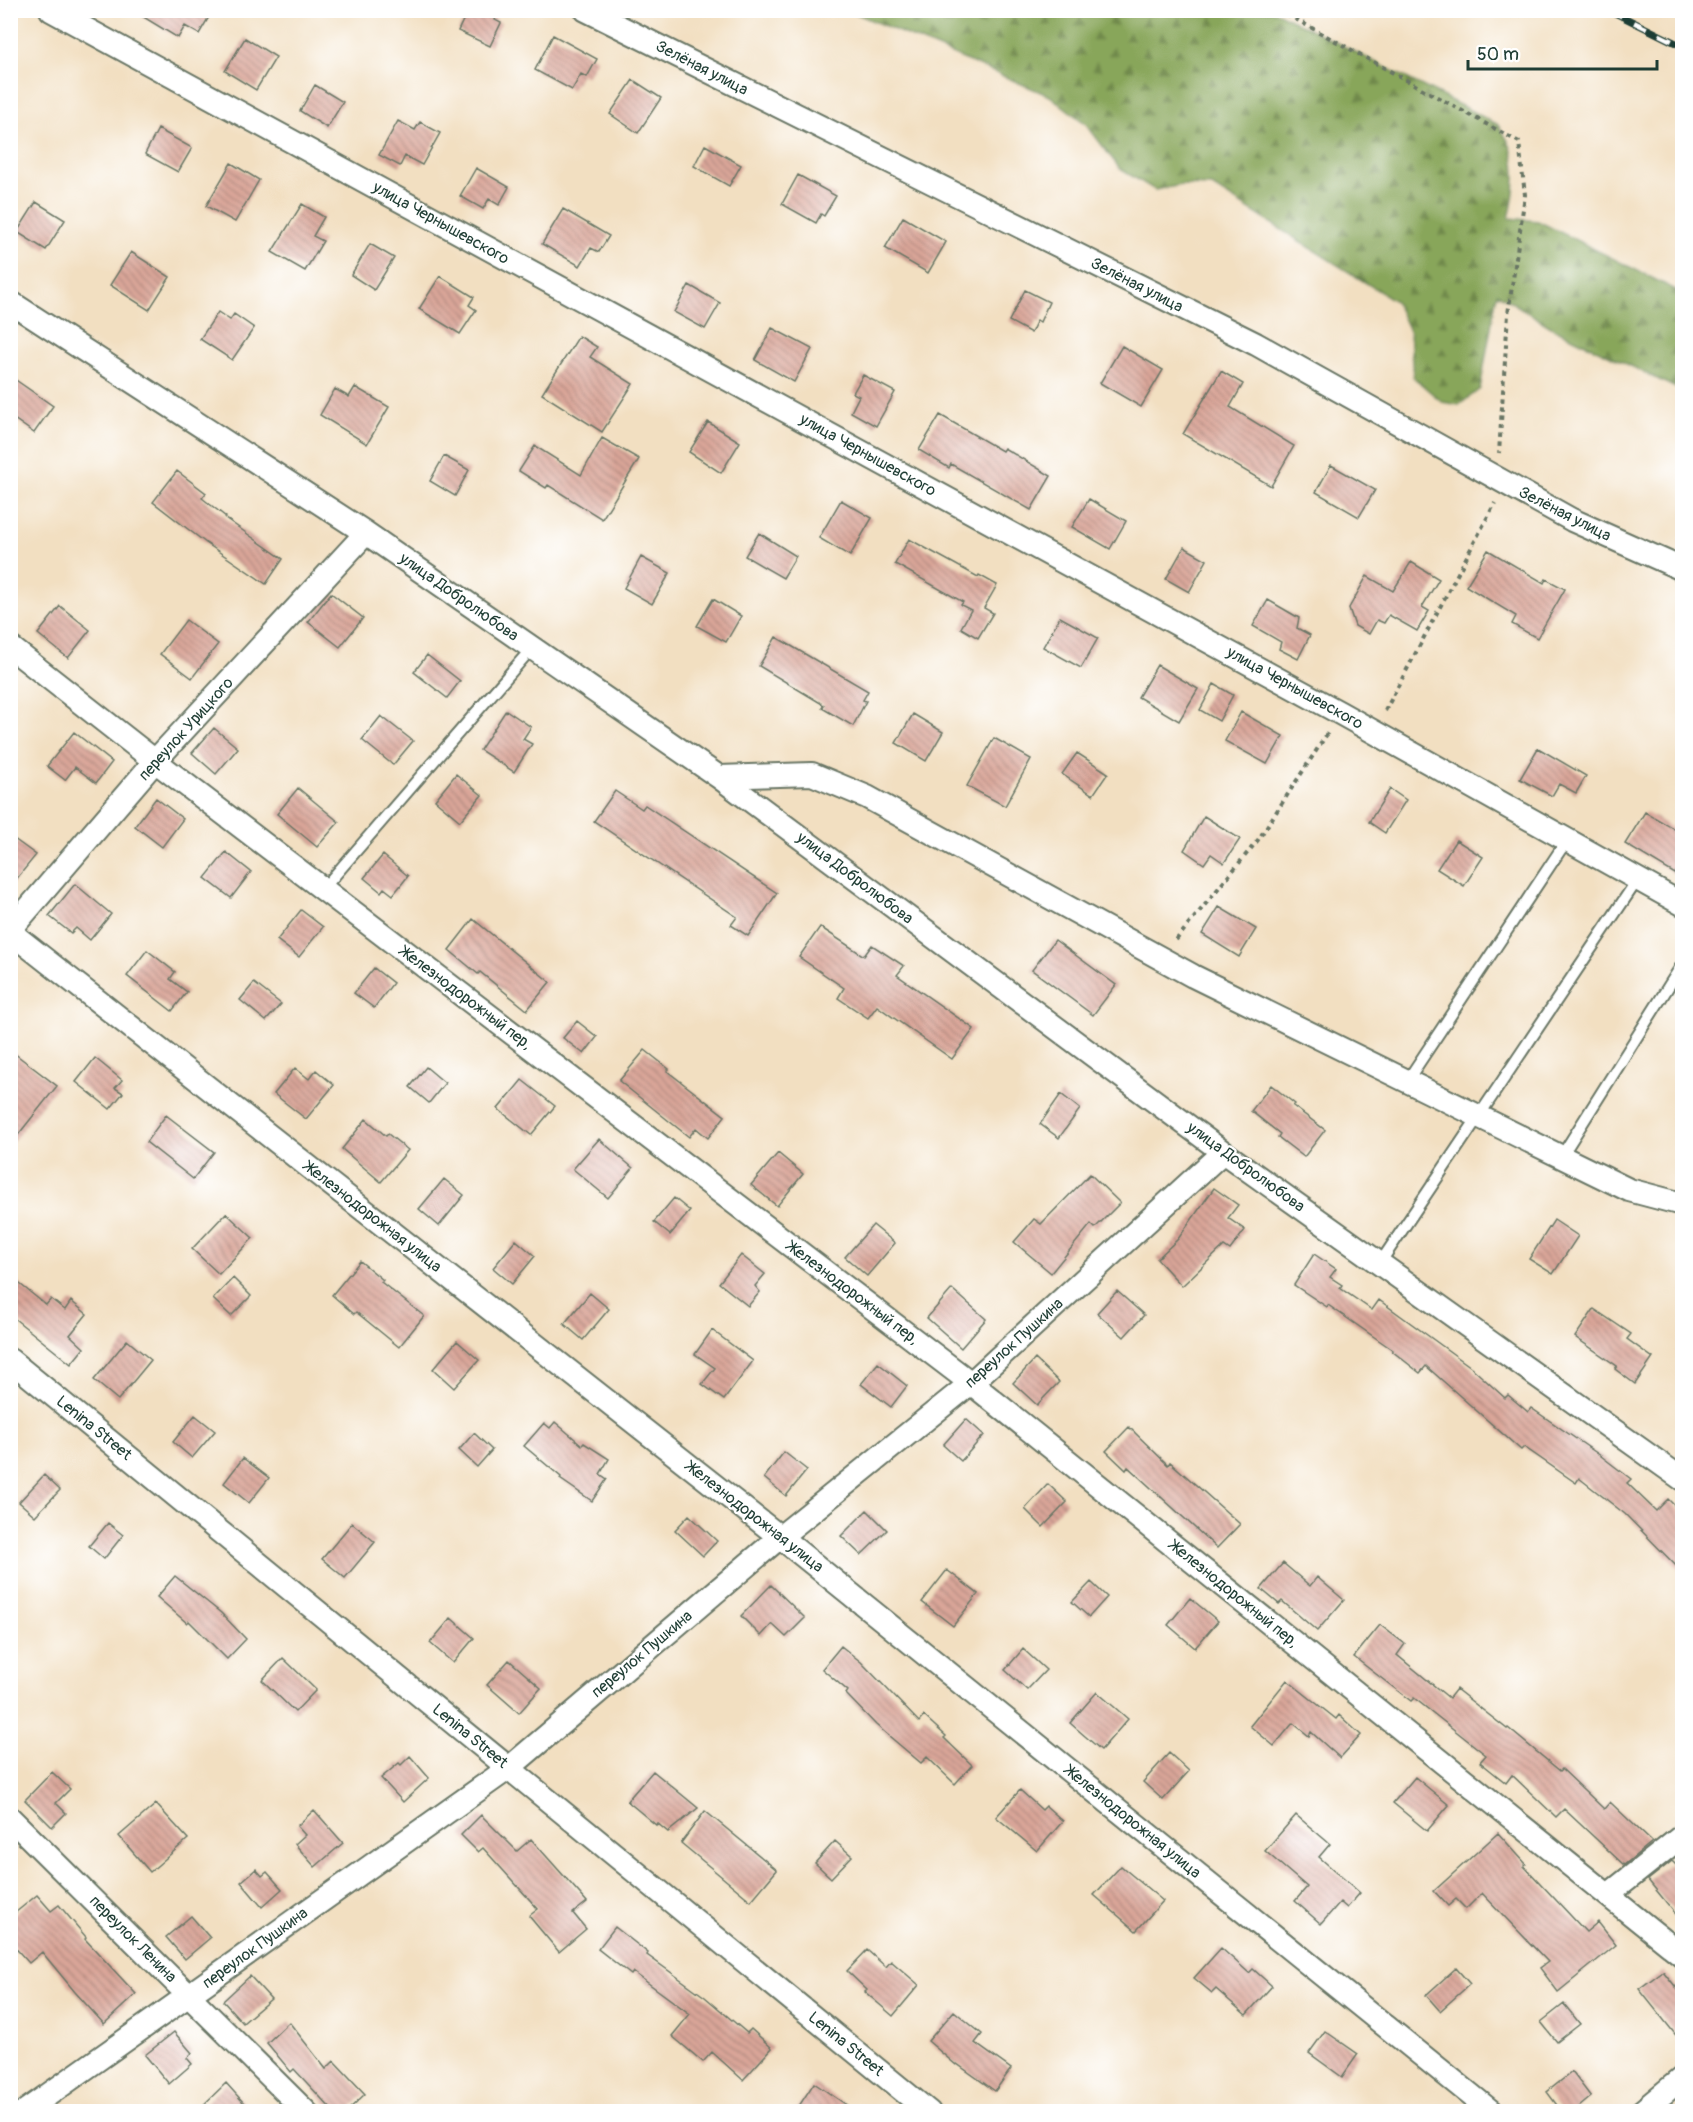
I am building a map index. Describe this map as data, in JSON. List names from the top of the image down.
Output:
{
  "streets": {
    "street": [
      "Зелёная улица",
      "улица Чернышевского",
      "улица Добролюбова",
      "переулок Урицкого",
      "Железнодорожный пер,",
      "Железнодорожная улица",
      "переулок Пушкина",
      "Lenina Street",
      "переулок Ленина"
    ]
  },
  "crossings": [
    ["улица Добролюбова", "переулок Урицкого"],
    ["улица Добролюбова", "переулок Пушкина"],
    ["переулок Урицкого", "Железнодорожный пер,"],
    ["переулок Урицкого", "Железнодорожная улица"],
    ["Железнодорожный пер,", "переулок Пушкина"],
    ["Железнодорожная улица", "переулок Пушкина"],
    ["переулок Пушкина", "Lenina Street"],
    ["переулок Пушкина", "переулок Ленина"]
  ],
  "scale_bar": "50 m"
}
